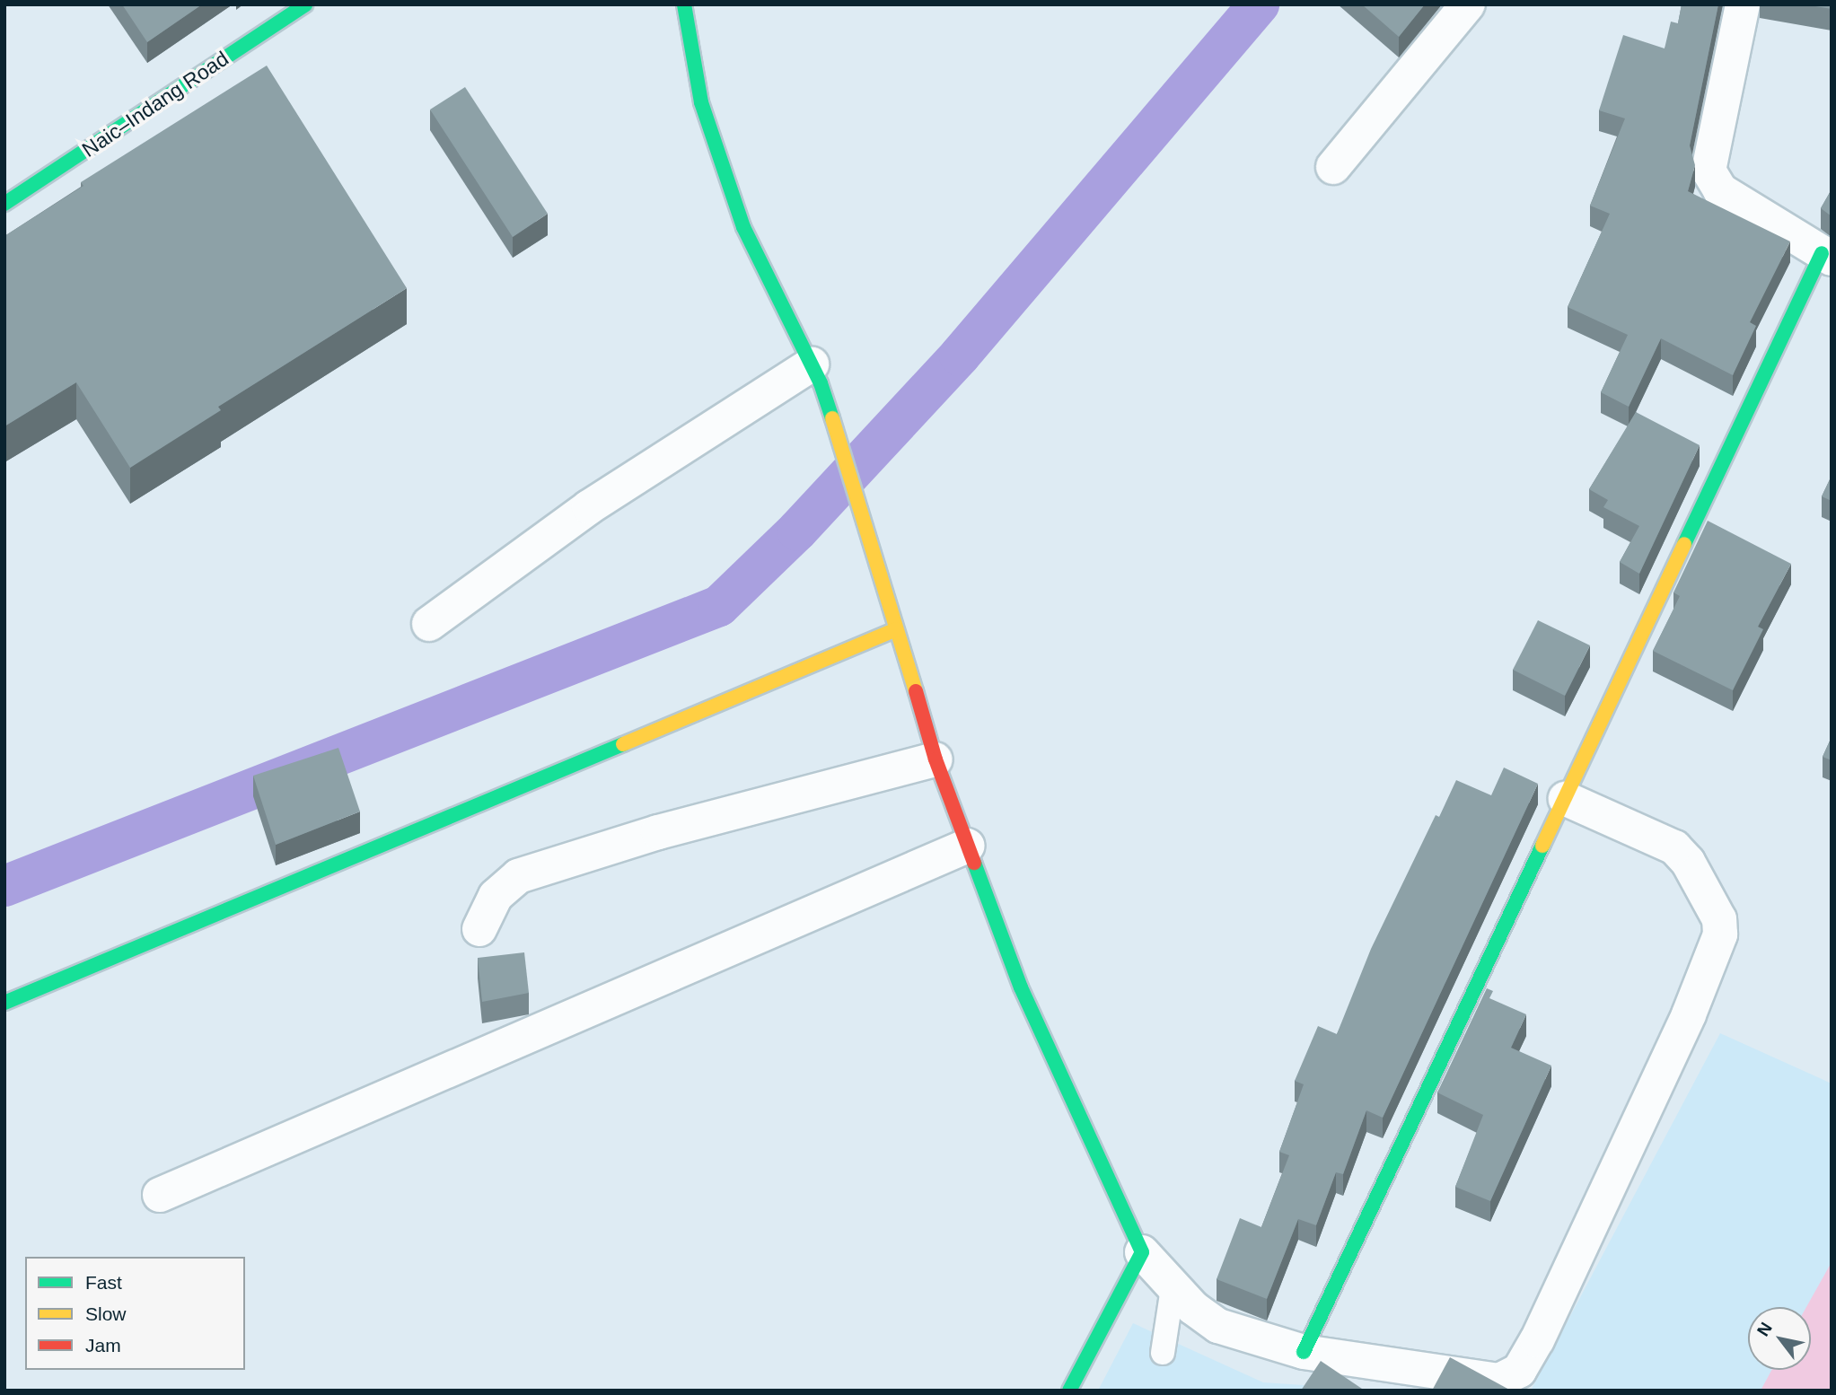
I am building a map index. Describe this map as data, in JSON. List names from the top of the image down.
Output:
{
  "streets": {
    "street": ["Naic–Indang Road"]
  },
  "legend": ["Fast", "Slow", "Jam"],
  "north": "top left"
}
